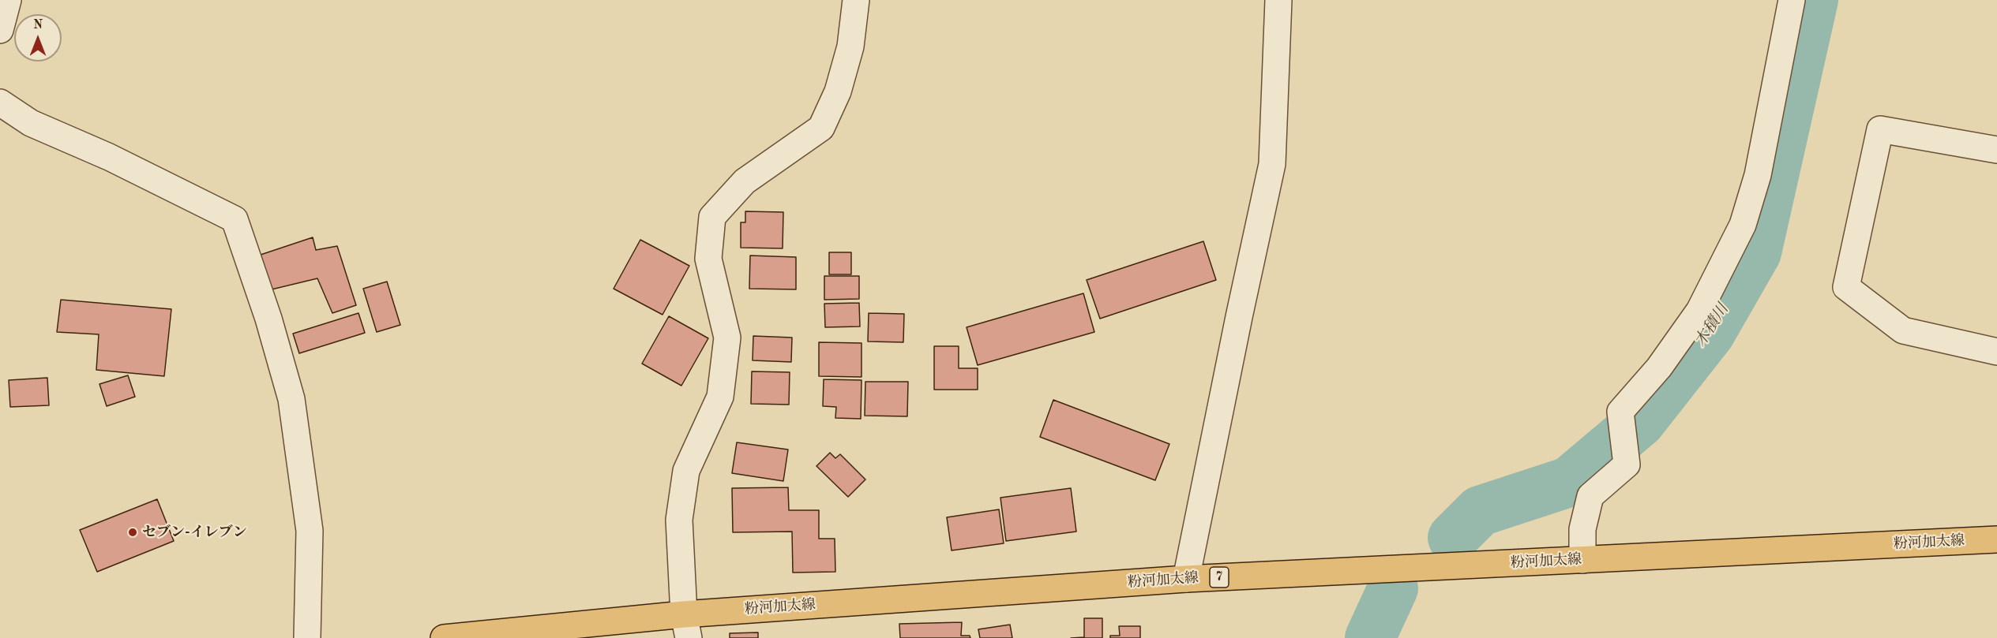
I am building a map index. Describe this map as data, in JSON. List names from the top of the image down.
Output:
{
  "streets": {
    "main road": ["粉河加太線", "7"]
  },
  "water": ["木積川"],
  "places": ["セブン-イレブン"],
  "north": "top"
}
